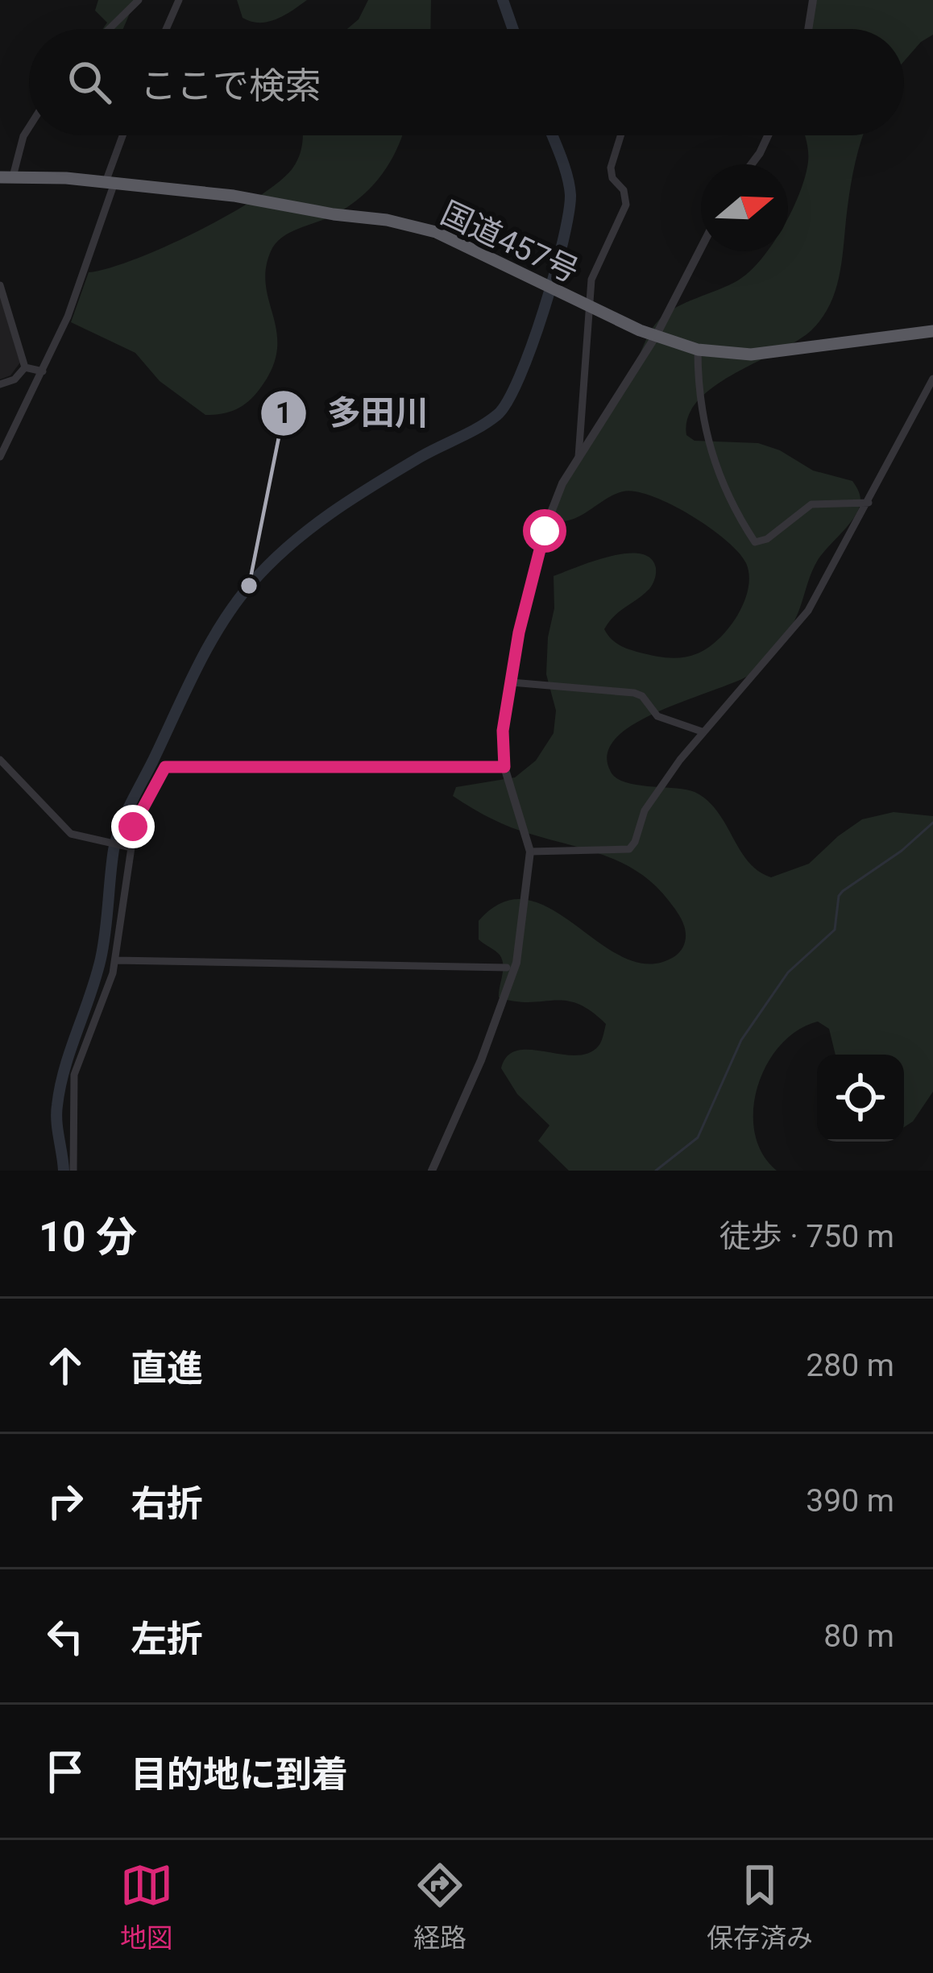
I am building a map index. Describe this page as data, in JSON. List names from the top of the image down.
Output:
{
  "streets": {
    "highway": ["国道457号"]
  },
  "places": ["多田川"],
  "north": "right",
  "page": {
    "search": "ここで検索",
    "heading": ["10 分", "徒歩 · 750 m"],
    "list": [
      ["直進", "280 m"],
      ["右折", "390 m"],
      ["左折", "80 m"],
      "目的地に到着"
    ],
    "nav": ["地図", "経路", "保存済み"]
  }
}
